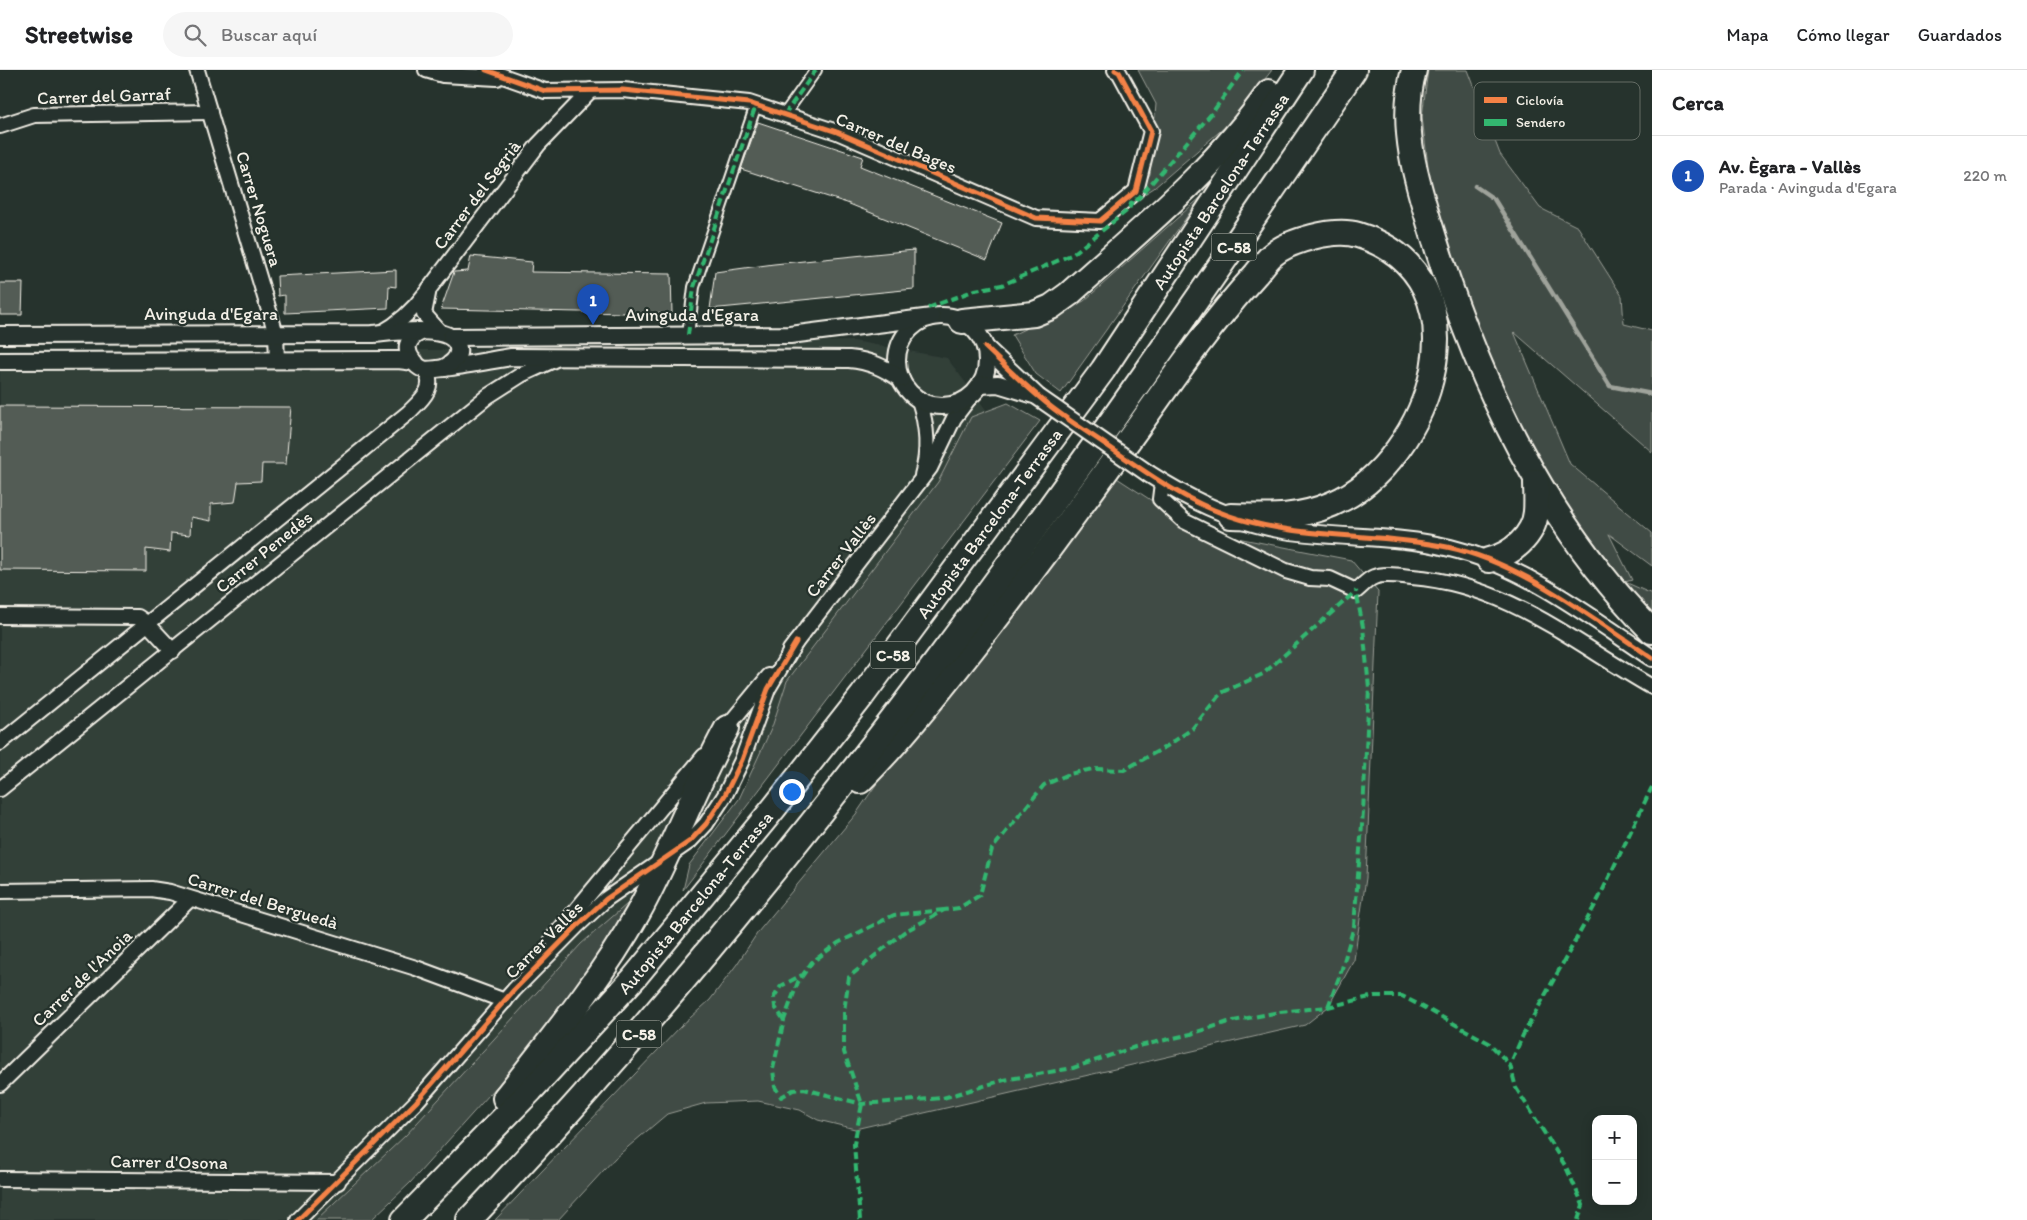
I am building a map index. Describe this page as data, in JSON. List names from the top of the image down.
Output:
{
  "streets": {
    "highway": ["Autopista Barcelona-Terrassa", "C-58"],
    "street": [
      "Carrer del Garraf",
      "Carrer del Bages",
      "Carrer del Segrià",
      "Carrer Noguera",
      "Avinguda d'Egara",
      "Carrer Penedès",
      "Carrer Vallès",
      "Carrer del Berguedà",
      "Carrer de l'Anoia",
      "Carrer d'Osona"
    ]
  },
  "crossings": [
    ["Carrer del Garraf", "Carrer Noguera"],
    ["Carrer del Bages", "Carrer del Segrià"],
    ["Carrer del Segrià", "Avinguda d'Egara"],
    ["Carrer del Segrià", "Carrer Penedès"],
    ["Carrer Noguera", "Avinguda d'Egara"],
    ["Avinguda d'Egara", "Carrer Penedès"],
    ["Avinguda d'Egara", "Carrer Vallès"],
    ["Carrer Vallès", "Carrer del Berguedà"],
    ["Carrer Vallès", "Carrer d'Osona"],
    ["Carrer del Berguedà", "Carrer de l'Anoia"]
  ],
  "legend": ["Ciclovía", "Sendero"],
  "page": {
    "header": "Streetwise",
    "search": "Buscar aquí",
    "nav": ["Mapa", "Cómo llegar", "Guardados"],
    "heading": "Cerca",
    "list": [
      {
        "mark": "1",
        "name": "Av. Ègara - Vallès",
        "note": "Parada · Avinguda d'Egara",
        "value": "220 m"
      }
    ],
    "pins": "1",
    "map_buttons": ["+", "−"]
  }
}
